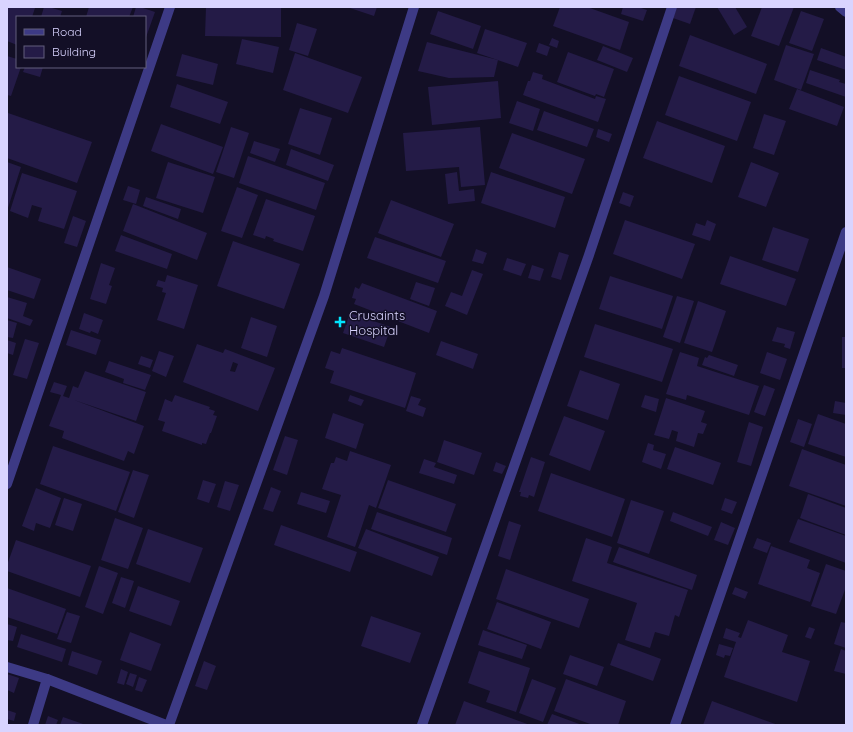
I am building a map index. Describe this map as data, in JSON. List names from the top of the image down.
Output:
{
  "places": {
    "health": ["Crusaints Hospital"]
  },
  "legend": ["Road", "Building"]
}
